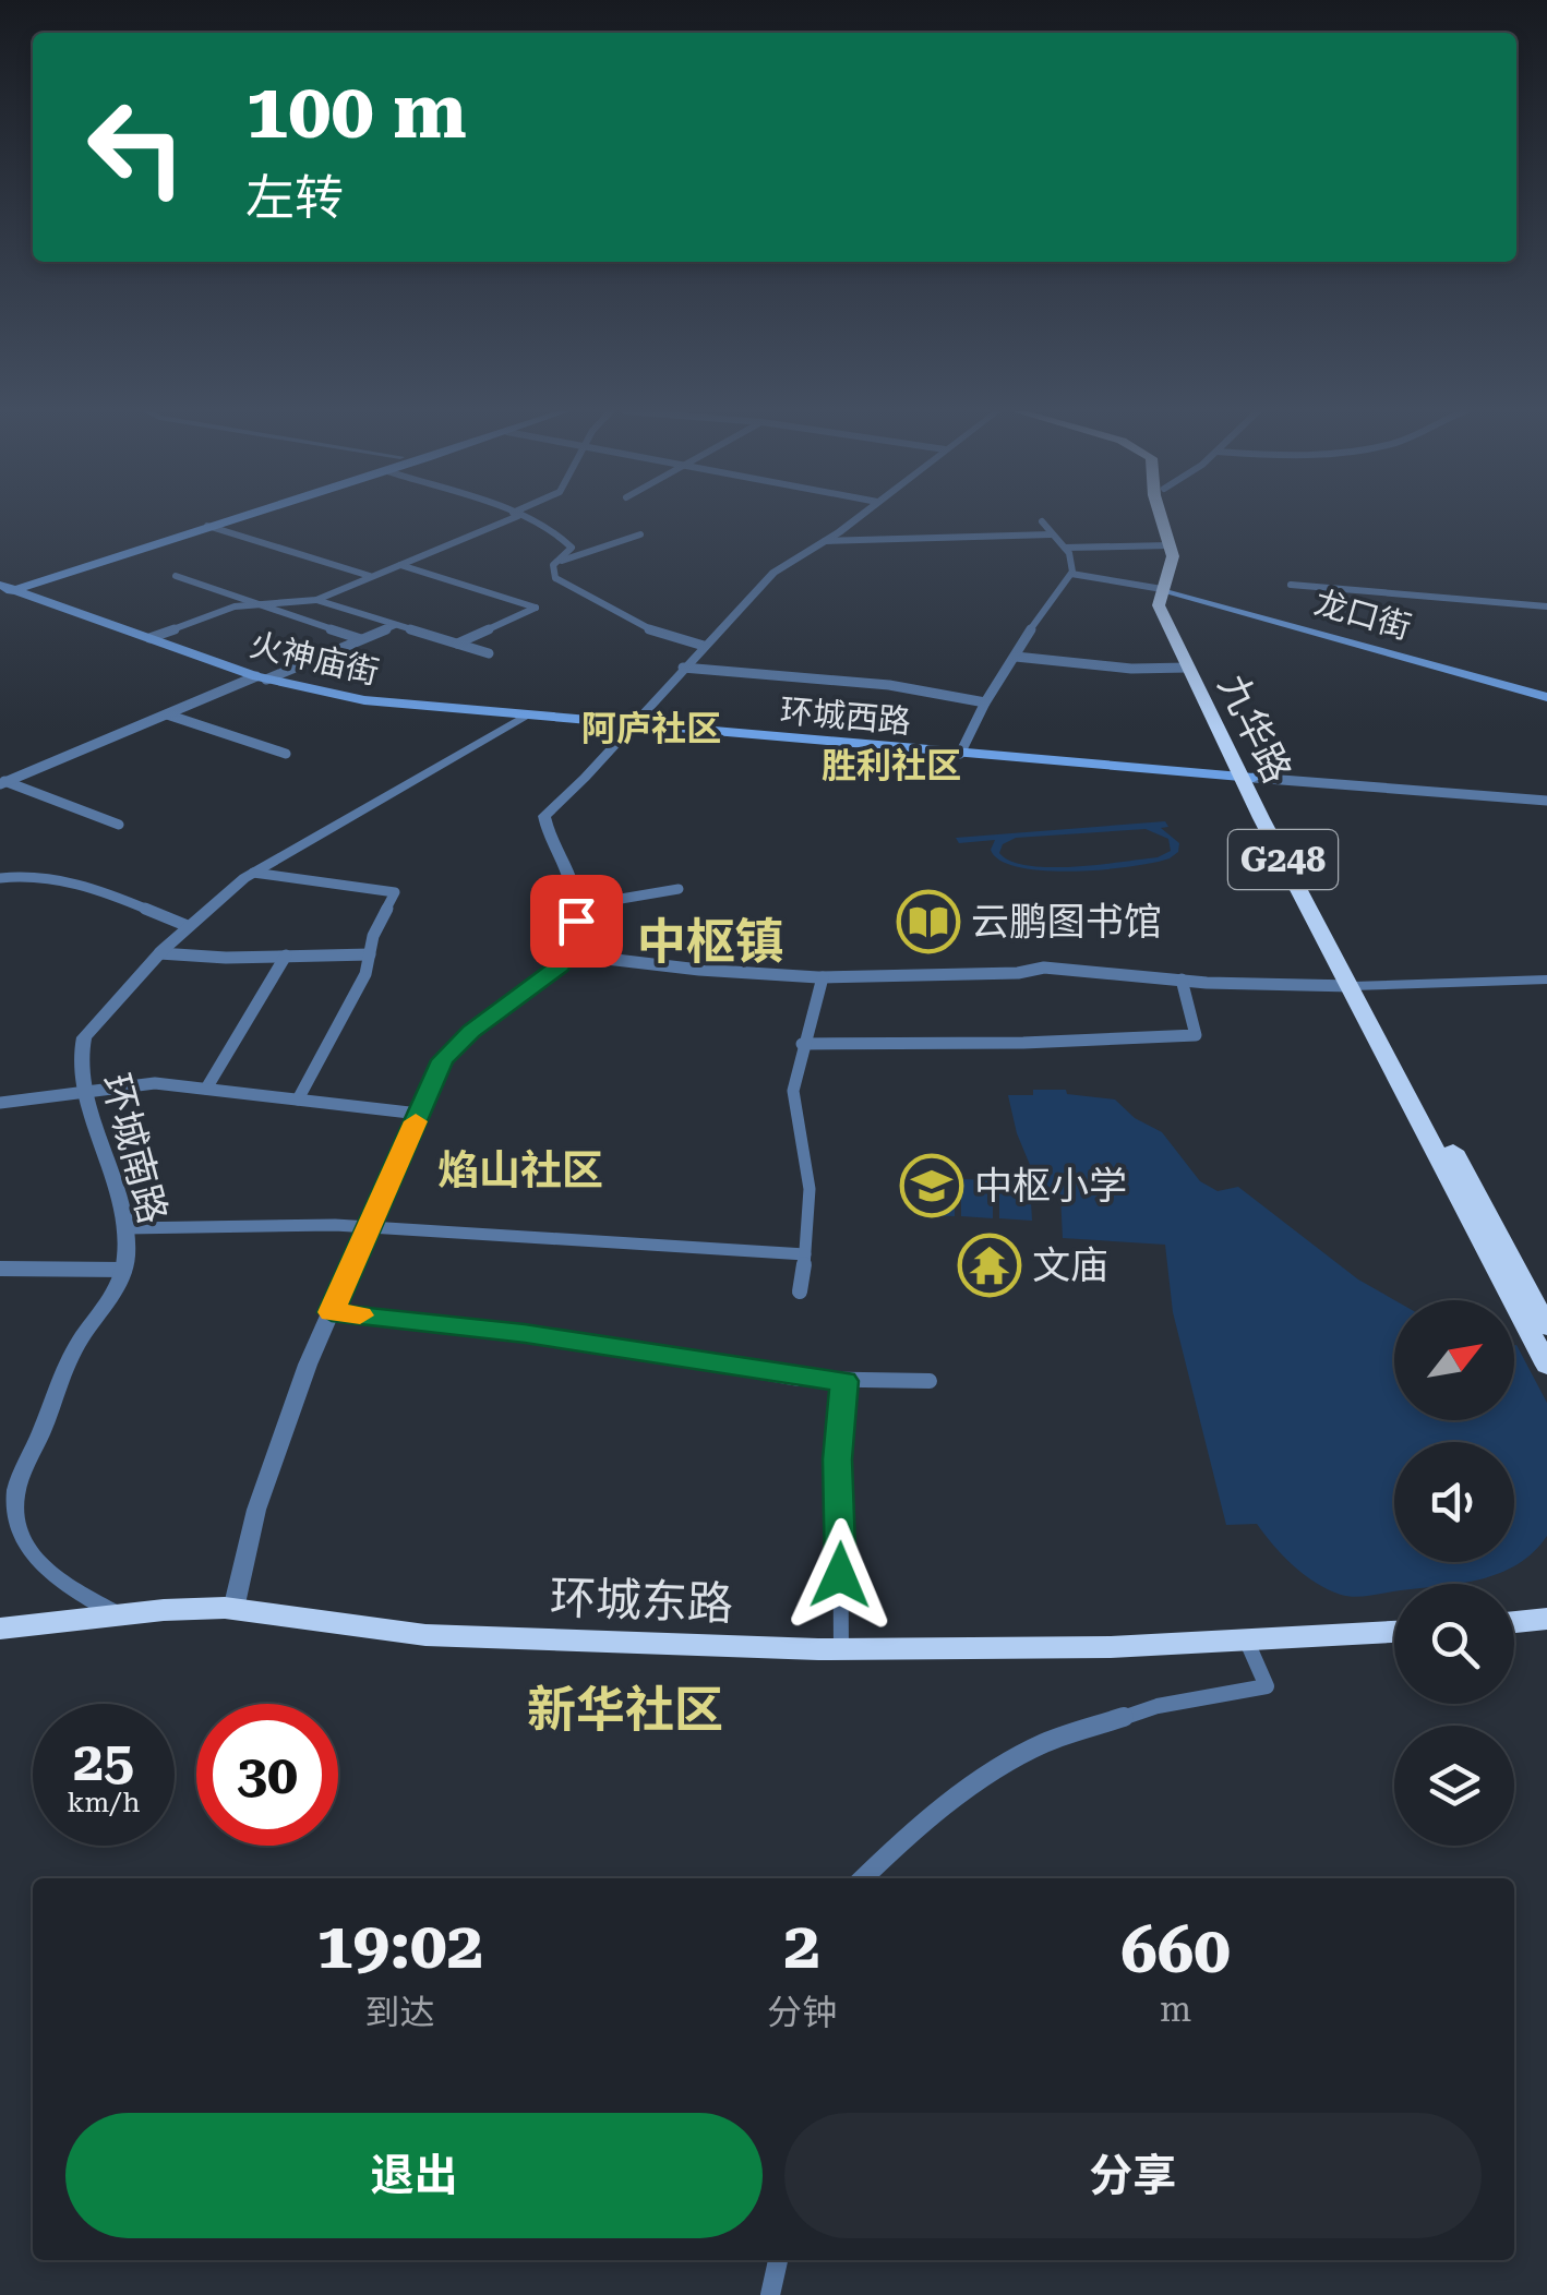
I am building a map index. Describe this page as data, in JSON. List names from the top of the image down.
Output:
{
  "streets": {
    "highway": ["九华路", "G248", "环城东路"],
    "main road": ["龙口街", "火神庙街", "环城西路"],
    "street": ["环城南路"]
  },
  "crossings": [
    ["龙口街", "九华路"],
    ["火神庙街", "环城西路"],
    ["火神庙街", "环城南路"],
    ["环城西路", "九华路"],
    ["环城南路", "环城东路"]
  ],
  "districts": [
    "阿庐社区",
    "胜利社区",
    "中枢镇",
    "焰山社区",
    "新华社区"
  ],
  "places": {
    "library": ["云鹏图书馆"],
    "school or university": ["中枢小学"],
    "temple": ["文庙"]
  },
  "north": "top right",
  "page": {
    "turn": ["100 m", "左转"],
    "speed": "25 km/h",
    "limit": "30",
    "eta": [
      "19:02",
      "到达",
      "2",
      "分钟",
      "660",
      "m"
    ],
    "buttons": ["退出", "分享"]
  }
}
